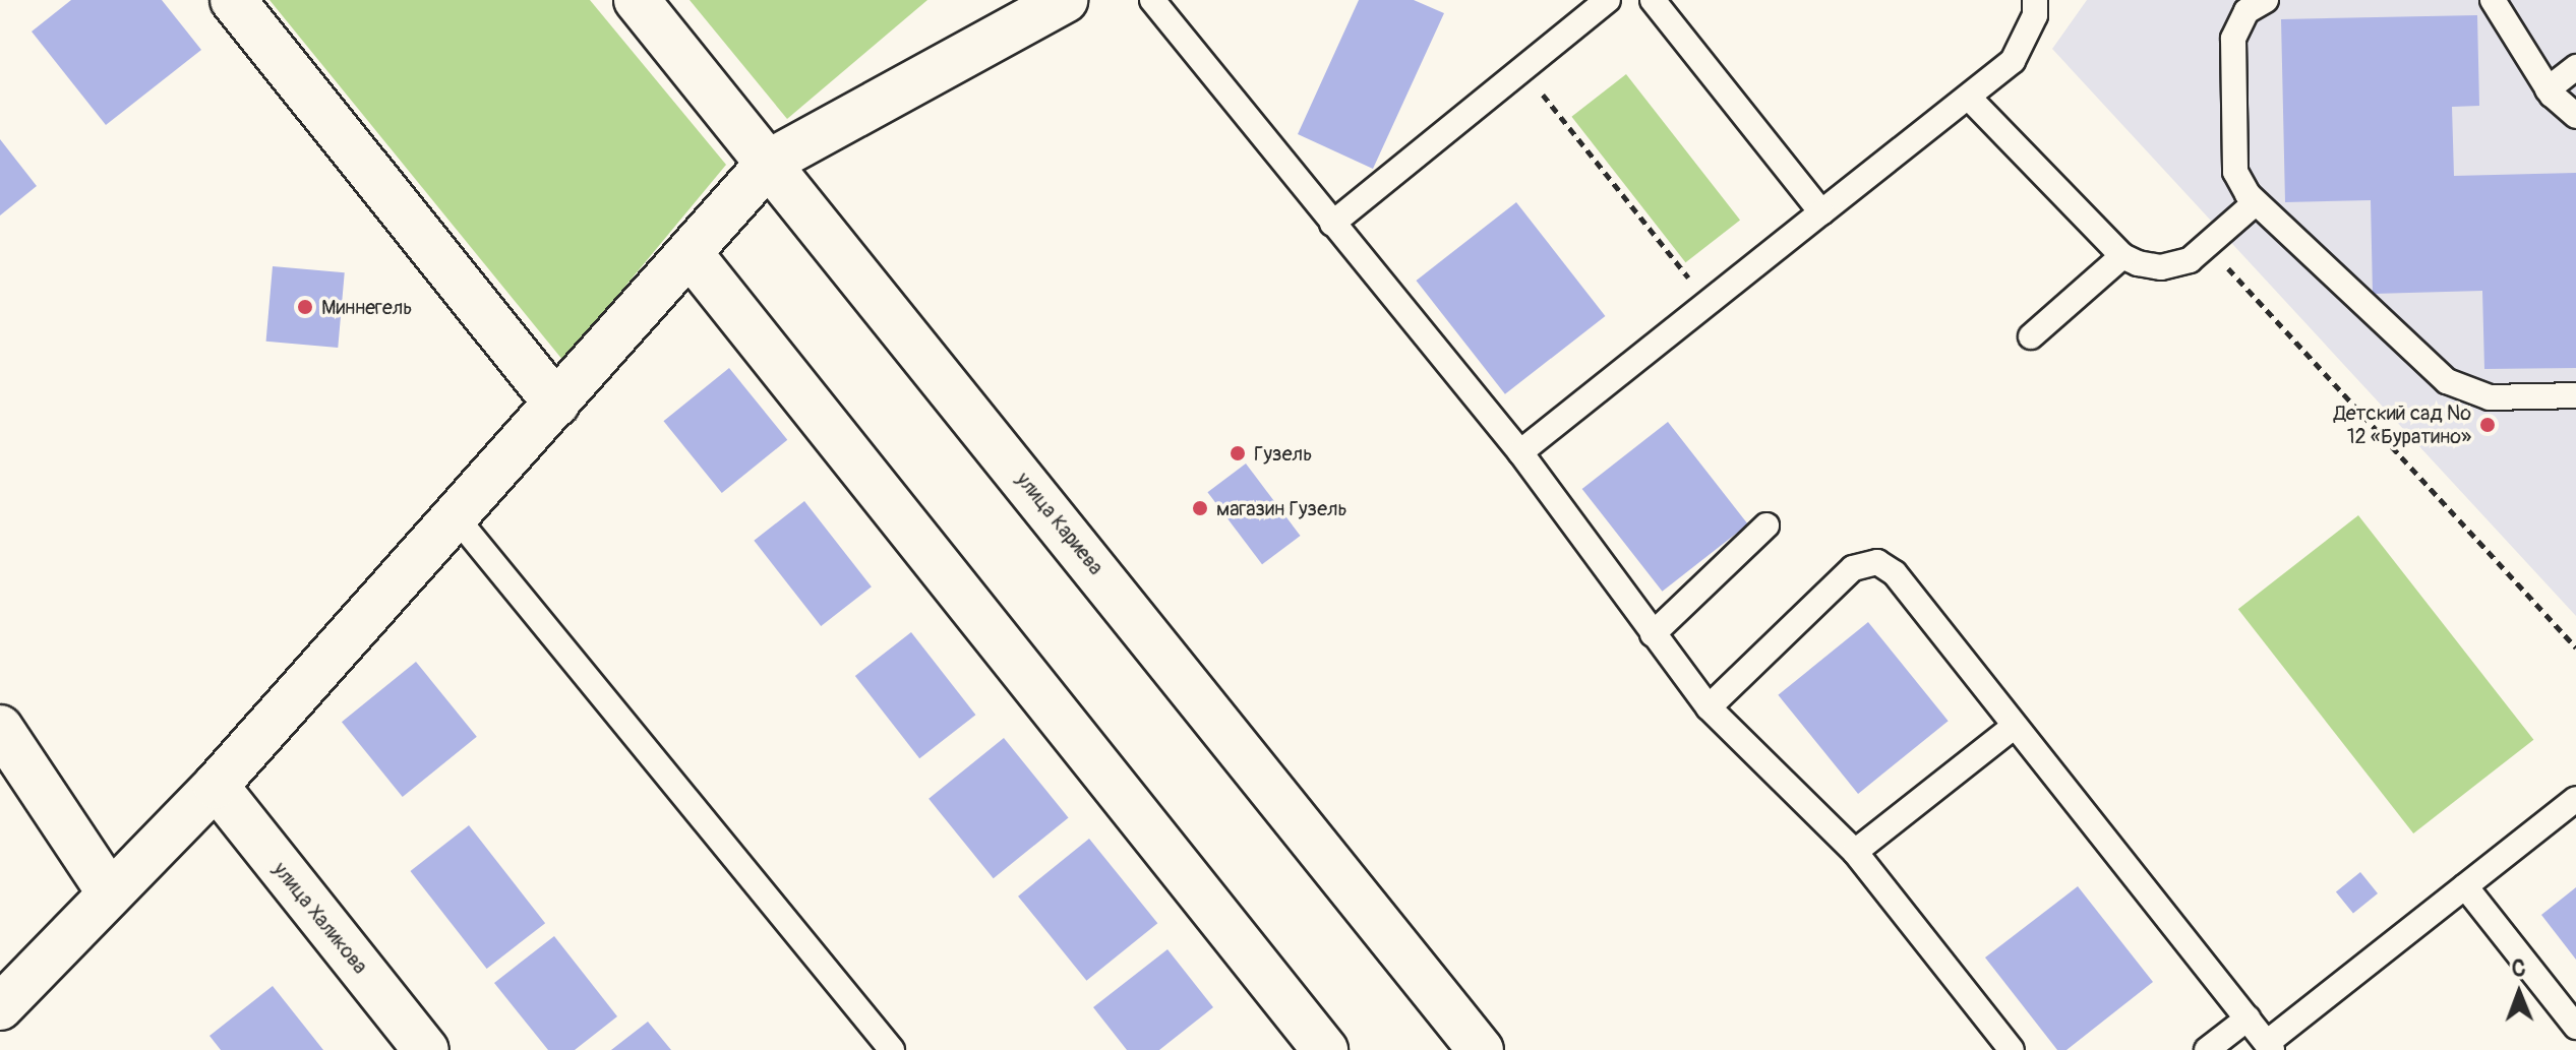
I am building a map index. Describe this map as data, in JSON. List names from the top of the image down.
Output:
{
  "streets": {
    "street": ["улица Кариева", "улица Халикова"]
  },
  "places": [
    "Миннегель",
    "Детский сад № 12 «Буратино»",
    "Гузель",
    "магазин Гузель"
  ],
  "north": "top"
}
